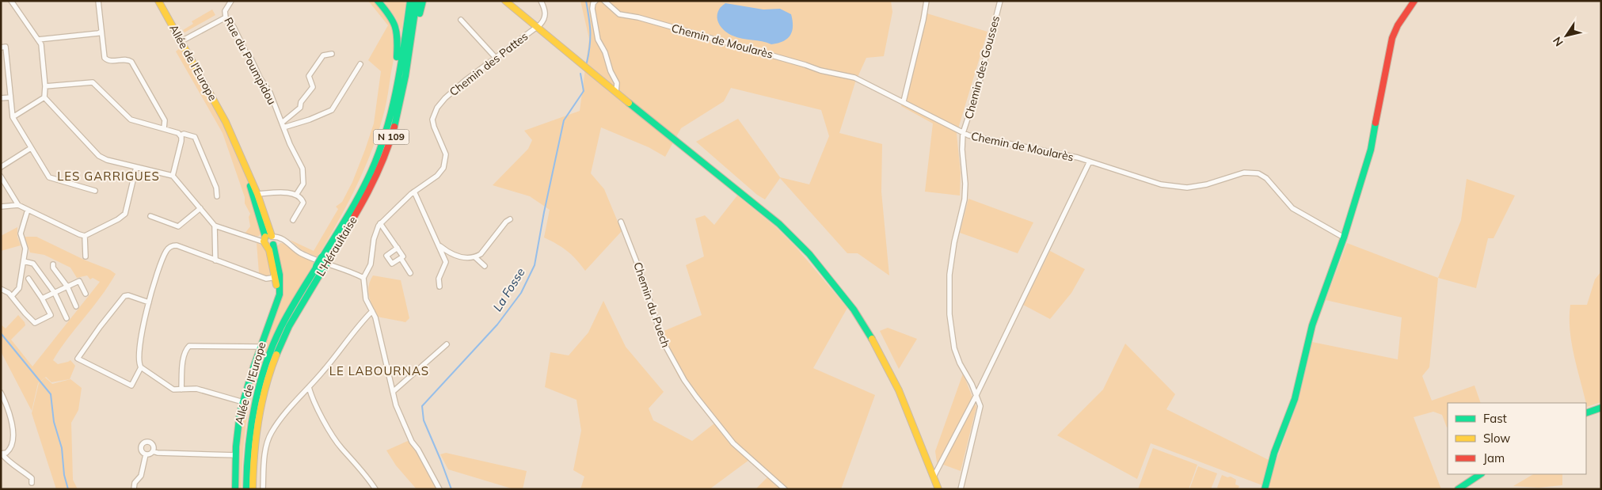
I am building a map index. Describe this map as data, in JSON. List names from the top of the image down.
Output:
{
  "streets": {
    "main road": ["Allée de l'Europe", "N 109", "L'Héraultaise"],
    "street": [
      "Chemin de Moularès",
      "Rue du Poumpidou",
      "Chemin des Pattes",
      "Chemin des Gousses",
      "Chemin du Puech"
    ]
  },
  "crossings": [
    ["Chemin de Moularès", "Chemin des Gousses"]
  ],
  "districts": ["LES GARRIGUES", "LE LABOURNAS"],
  "water": ["La Fosse"],
  "legend": ["Fast", "Slow", "Jam"],
  "north": "bottom left"
}
